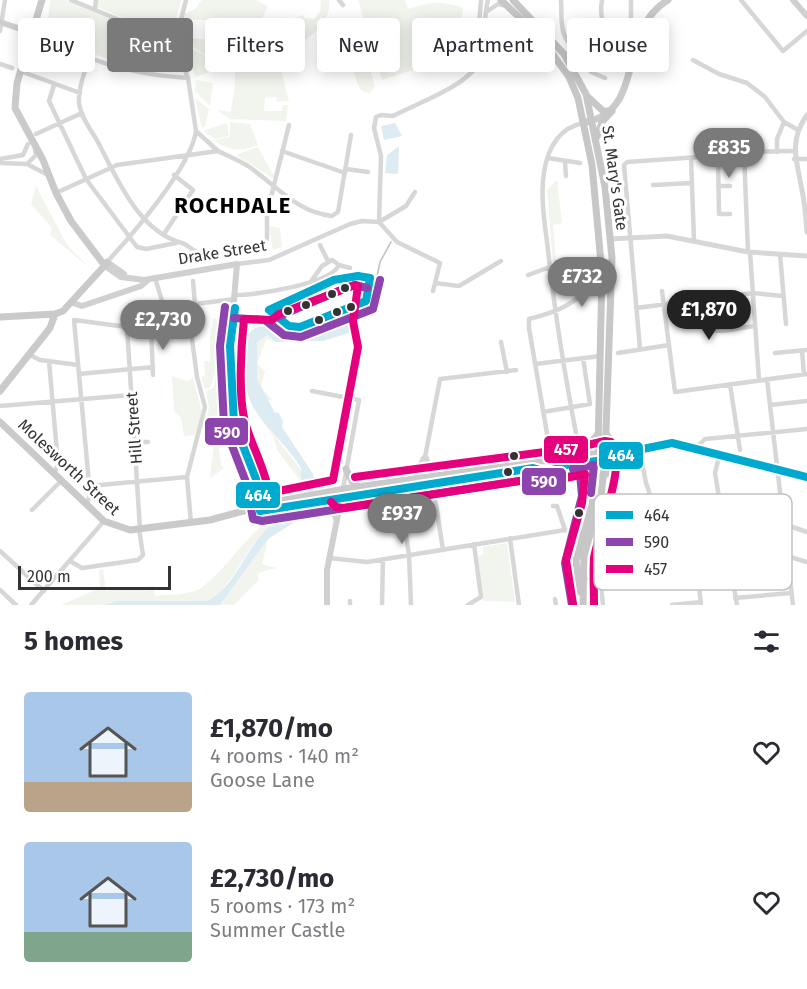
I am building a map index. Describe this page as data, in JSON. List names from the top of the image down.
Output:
{
  "streets": {
    "highway": ["St. Mary's Gate"],
    "main road": ["Drake Street", "Molesworth Street"],
    "street": ["Hill Street"]
  },
  "crossings": [
    ["St. Mary's Gate", "Molesworth Street"],
    ["Hill Street", "Molesworth Street"]
  ],
  "districts": ["ROCHDALE"],
  "lines": ["transit line 464", "transit line 590", "transit line 457"],
  "legend": ["464", "590", "457"],
  "scale_bar": "200 m",
  "page": {
    "chip": [
      "Buy",
      "Rent",
      "Filters",
      "New",
      "Apartment",
      "House"
    ],
    "price": [
      "£835",
      "£732",
      "£1,870",
      "£2,730",
      "£937"
    ],
    "scale": "200 m",
    "heading": "5 homes",
    "list": [
      {
        "name": "£1,870/mo",
        "note": "4 rooms · 140 m² · Goose Lane"
      },
      {
        "name": "£2,730/mo",
        "note": "5 rooms · 173 m² · Summer Castle"
      }
    ]
  }
}
